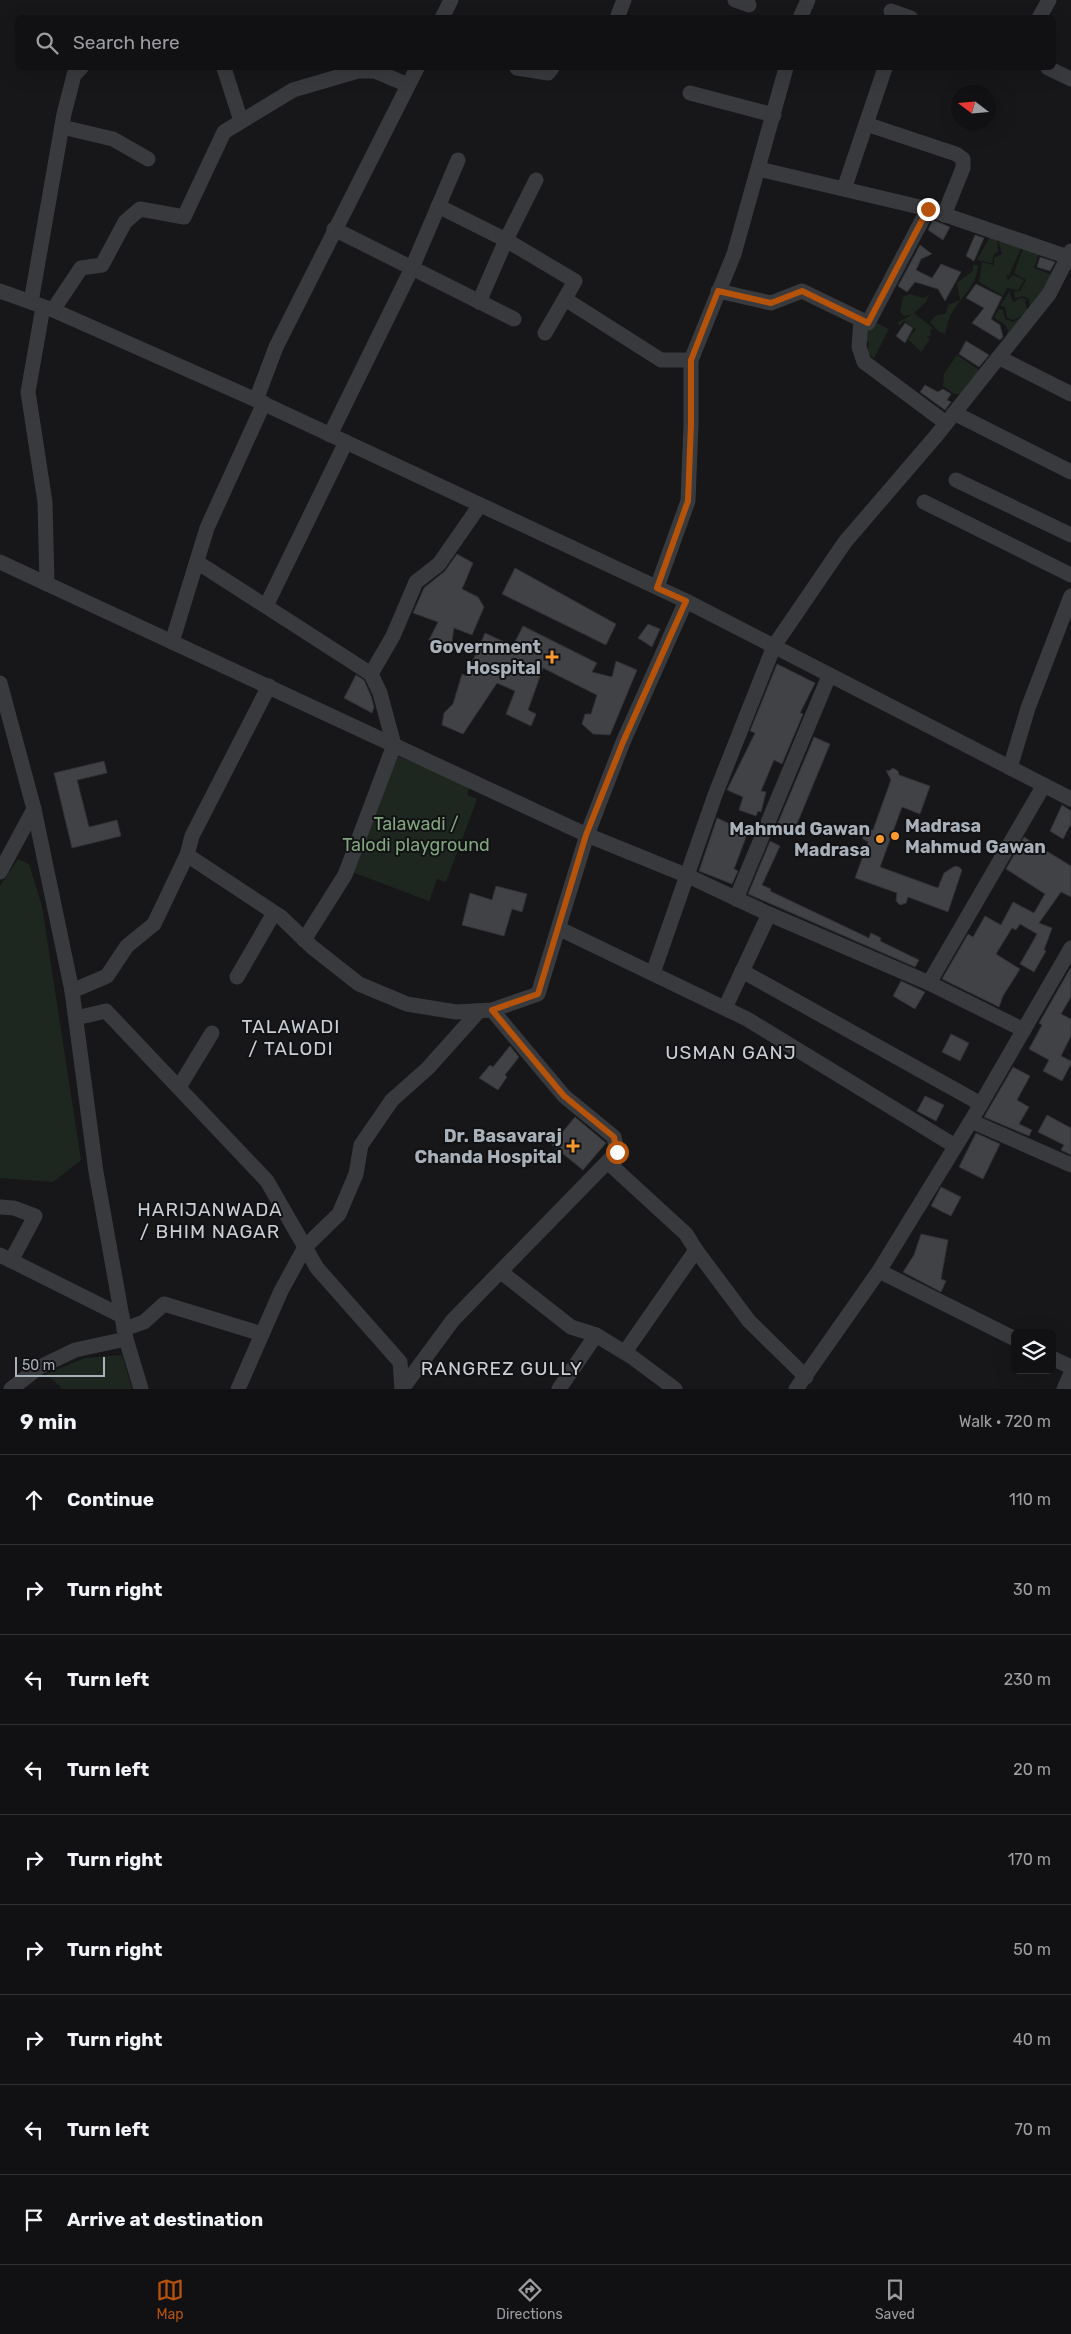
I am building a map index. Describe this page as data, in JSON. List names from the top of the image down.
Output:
{
  "districts": [
    "TALAWADI / TALODI",
    "USMAN GANJ",
    "HARIJANWADA / BHIM NAGAR",
    "RANGREZ GULLY"
  ],
  "parks": ["Talawadi / Talodi playground"],
  "places": {
    "health": ["Government Hospital", "Dr. Basavaraj Chanda Hospital"],
    "other": ["Madrasa Mahmud Gawan", "Mahmud Gawan Madrasa"]
  },
  "scale_bar": "50 m",
  "north": "left",
  "page": {
    "search": "Search here",
    "scale": "50 m",
    "heading": ["9 min", "Walk · 720 m"],
    "list": [
      ["Continue", "110 m"],
      ["Turn right", "30 m"],
      ["Turn left", "230 m"],
      ["Turn left", "20 m"],
      ["Turn right", "170 m"],
      ["Turn right", "50 m"],
      ["Turn right", "40 m"],
      ["Turn left", "70 m"],
      "Arrive at destination"
    ],
    "nav": ["Map", "Directions", "Saved"]
  }
}
